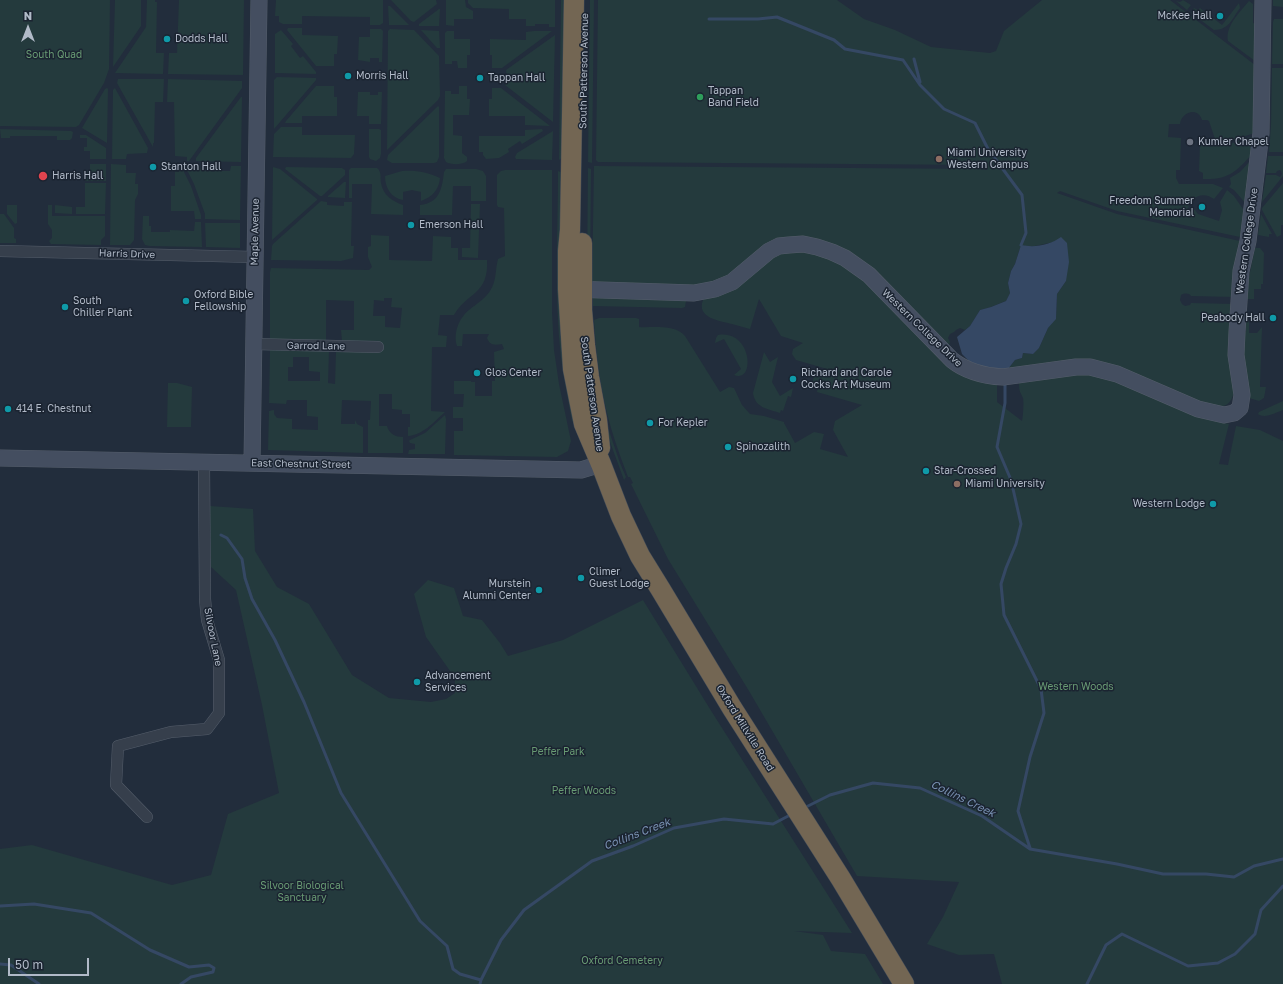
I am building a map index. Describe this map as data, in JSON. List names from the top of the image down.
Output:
{
  "streets": {
    "highway": ["South Patterson Avenue", "Oxford Millville Road"],
    "street": [
      "Maple Avenue",
      "Western College Drive",
      "Harris Drive",
      "Garrod Lane",
      "East Chestnut Street",
      "Silvoor Lane"
    ]
  },
  "crossings": [
    ["South Patterson Avenue", "Western College Drive"],
    ["South Patterson Avenue", "East Chestnut Street"],
    ["South Patterson Avenue", "Oxford Millville Road"],
    ["Maple Avenue", "Harris Drive"],
    ["Maple Avenue", "Garrod Lane"],
    ["Maple Avenue", "East Chestnut Street"],
    ["East Chestnut Street", "Silvoor Lane"],
    ["East Chestnut Street", "Oxford Millville Road"]
  ],
  "water": ["Collins Creek"],
  "parks": [
    "South Quad",
    "Western Woods",
    "Peffer Park",
    "Peffer Woods",
    "Silvoor Biological Sanctuary",
    "Oxford Cemetery"
  ],
  "places": [
    "McKee Hall",
    "Dodds Hall",
    "Morris Hall",
    "Tappan Hall",
    "Tappan Band Field",
    "Kumler Chapel",
    "Miami University Western Campus",
    "Stanton Hall",
    "Harris Hall",
    "Freedom Summer Memorial",
    "Emerson Hall",
    "Oxford Bible Fellowship",
    "South Chiller Plant",
    "Peabody Hall",
    "Glos Center",
    "Richard and Carole Cocks Art Museum",
    "414 E. Chestnut",
    "For Kepler",
    "Spinozalith",
    "Star-Crossed",
    "Miami University",
    "Western Lodge",
    "Climer Guest Lodge",
    "Murstein Alumni Center",
    "Advancement Services"
  ],
  "scale_bar": "50 m",
  "north": "top"
}
